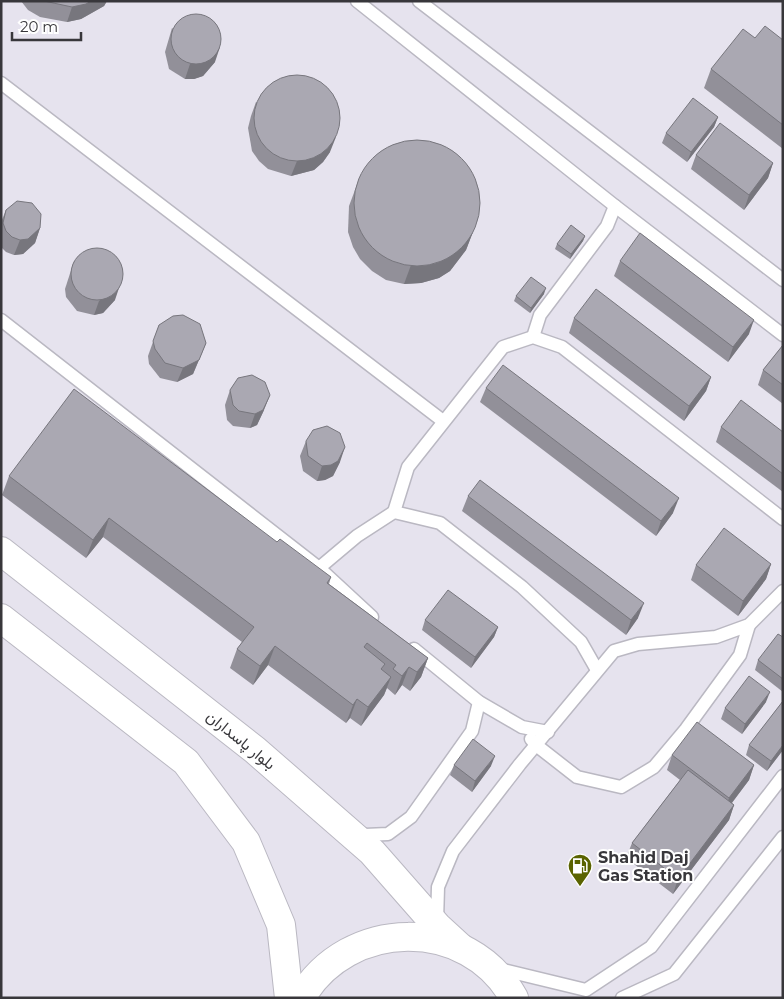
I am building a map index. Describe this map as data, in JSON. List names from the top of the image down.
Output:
{
  "streets": {
    "highway": ["بلوار پاسداران"]
  },
  "places": {
    "fuel station": ["Shahid Daj Gas Station"]
  },
  "scale_bar": "20 m"
}
